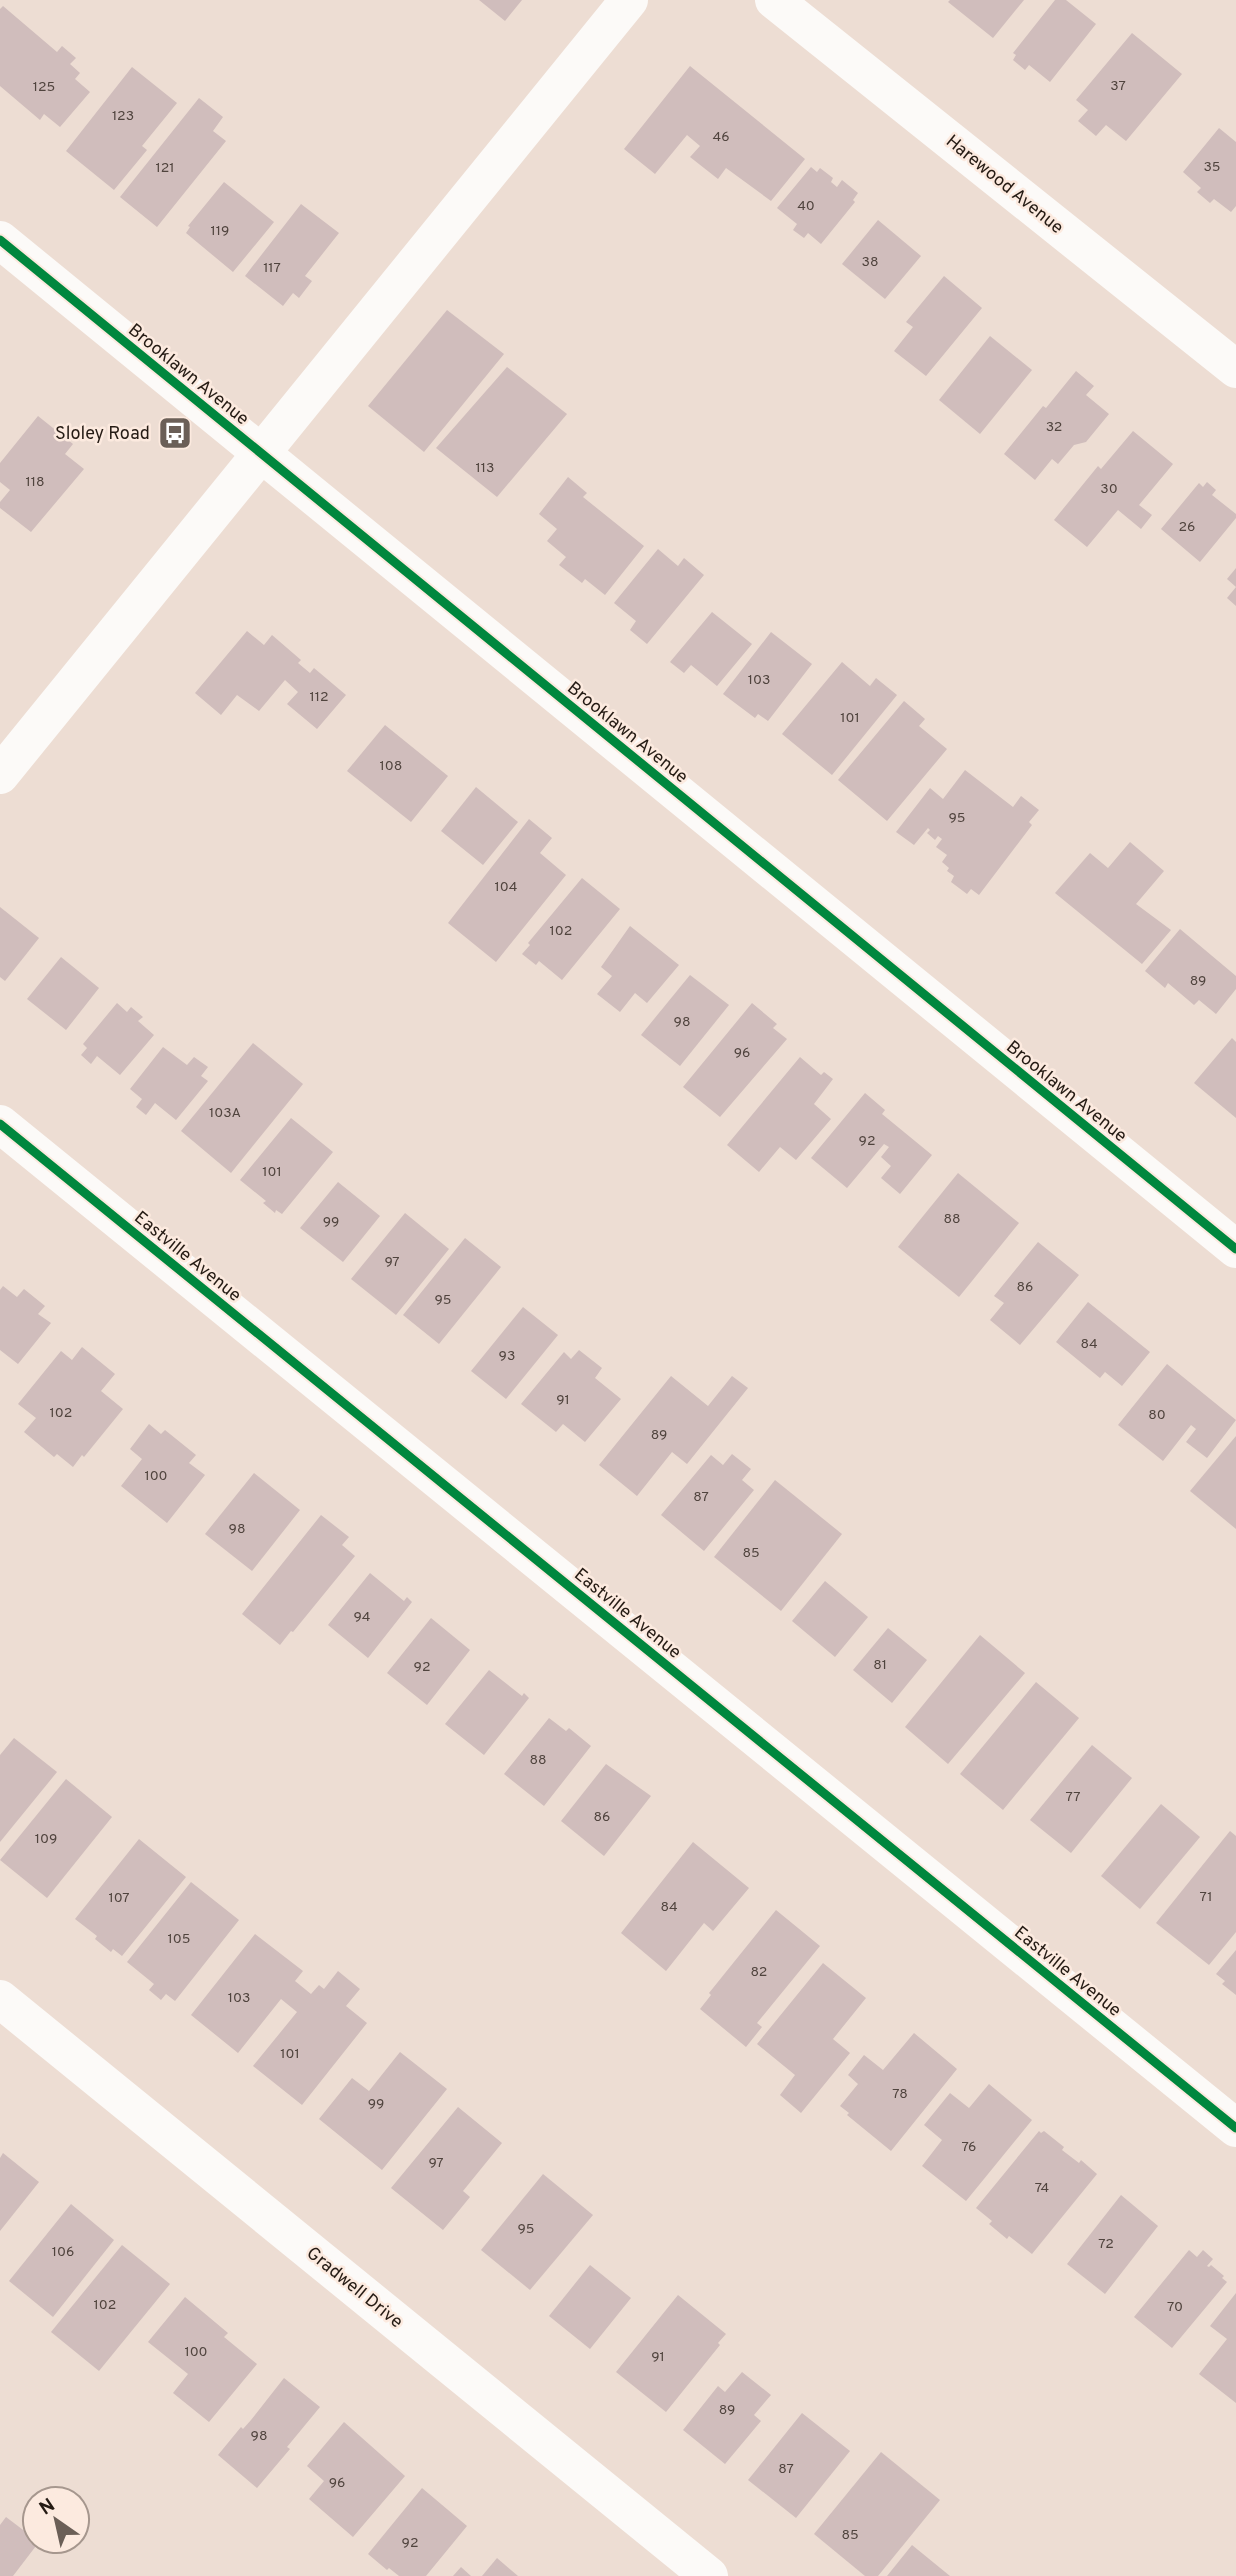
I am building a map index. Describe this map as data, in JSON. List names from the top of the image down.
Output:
{
  "streets": {
    "street": [
      "Harewood Avenue",
      "Brooklawn Avenue",
      "Eastville Avenue",
      "Gradwell Drive"
    ]
  },
  "places": {
    "bus stop": ["Sloley Road"]
  },
  "house_numbers": [
    "37",
    "125",
    "123",
    "46",
    "35",
    "121",
    "40",
    "119",
    "38",
    "117",
    "32",
    "113",
    "118",
    "30",
    "26",
    "103",
    "112",
    "101",
    "108",
    "95",
    "104",
    "102",
    "89",
    "98",
    "96",
    "103A",
    "92",
    "101",
    "88",
    "99",
    "97",
    "86",
    "95",
    "84",
    "93",
    "91",
    "102",
    "80",
    "89",
    "100",
    "87",
    "98",
    "85",
    "94",
    "81",
    "92",
    "88",
    "77",
    "86",
    "109",
    "71",
    "107",
    "84",
    "105",
    "82",
    "103",
    "101",
    "78",
    "99",
    "76",
    "97",
    "74",
    "95",
    "72",
    "106",
    "102",
    "70",
    "100",
    "91",
    "89",
    "98",
    "87",
    "96",
    "85",
    "92"
  ],
  "north": "top left"
}
